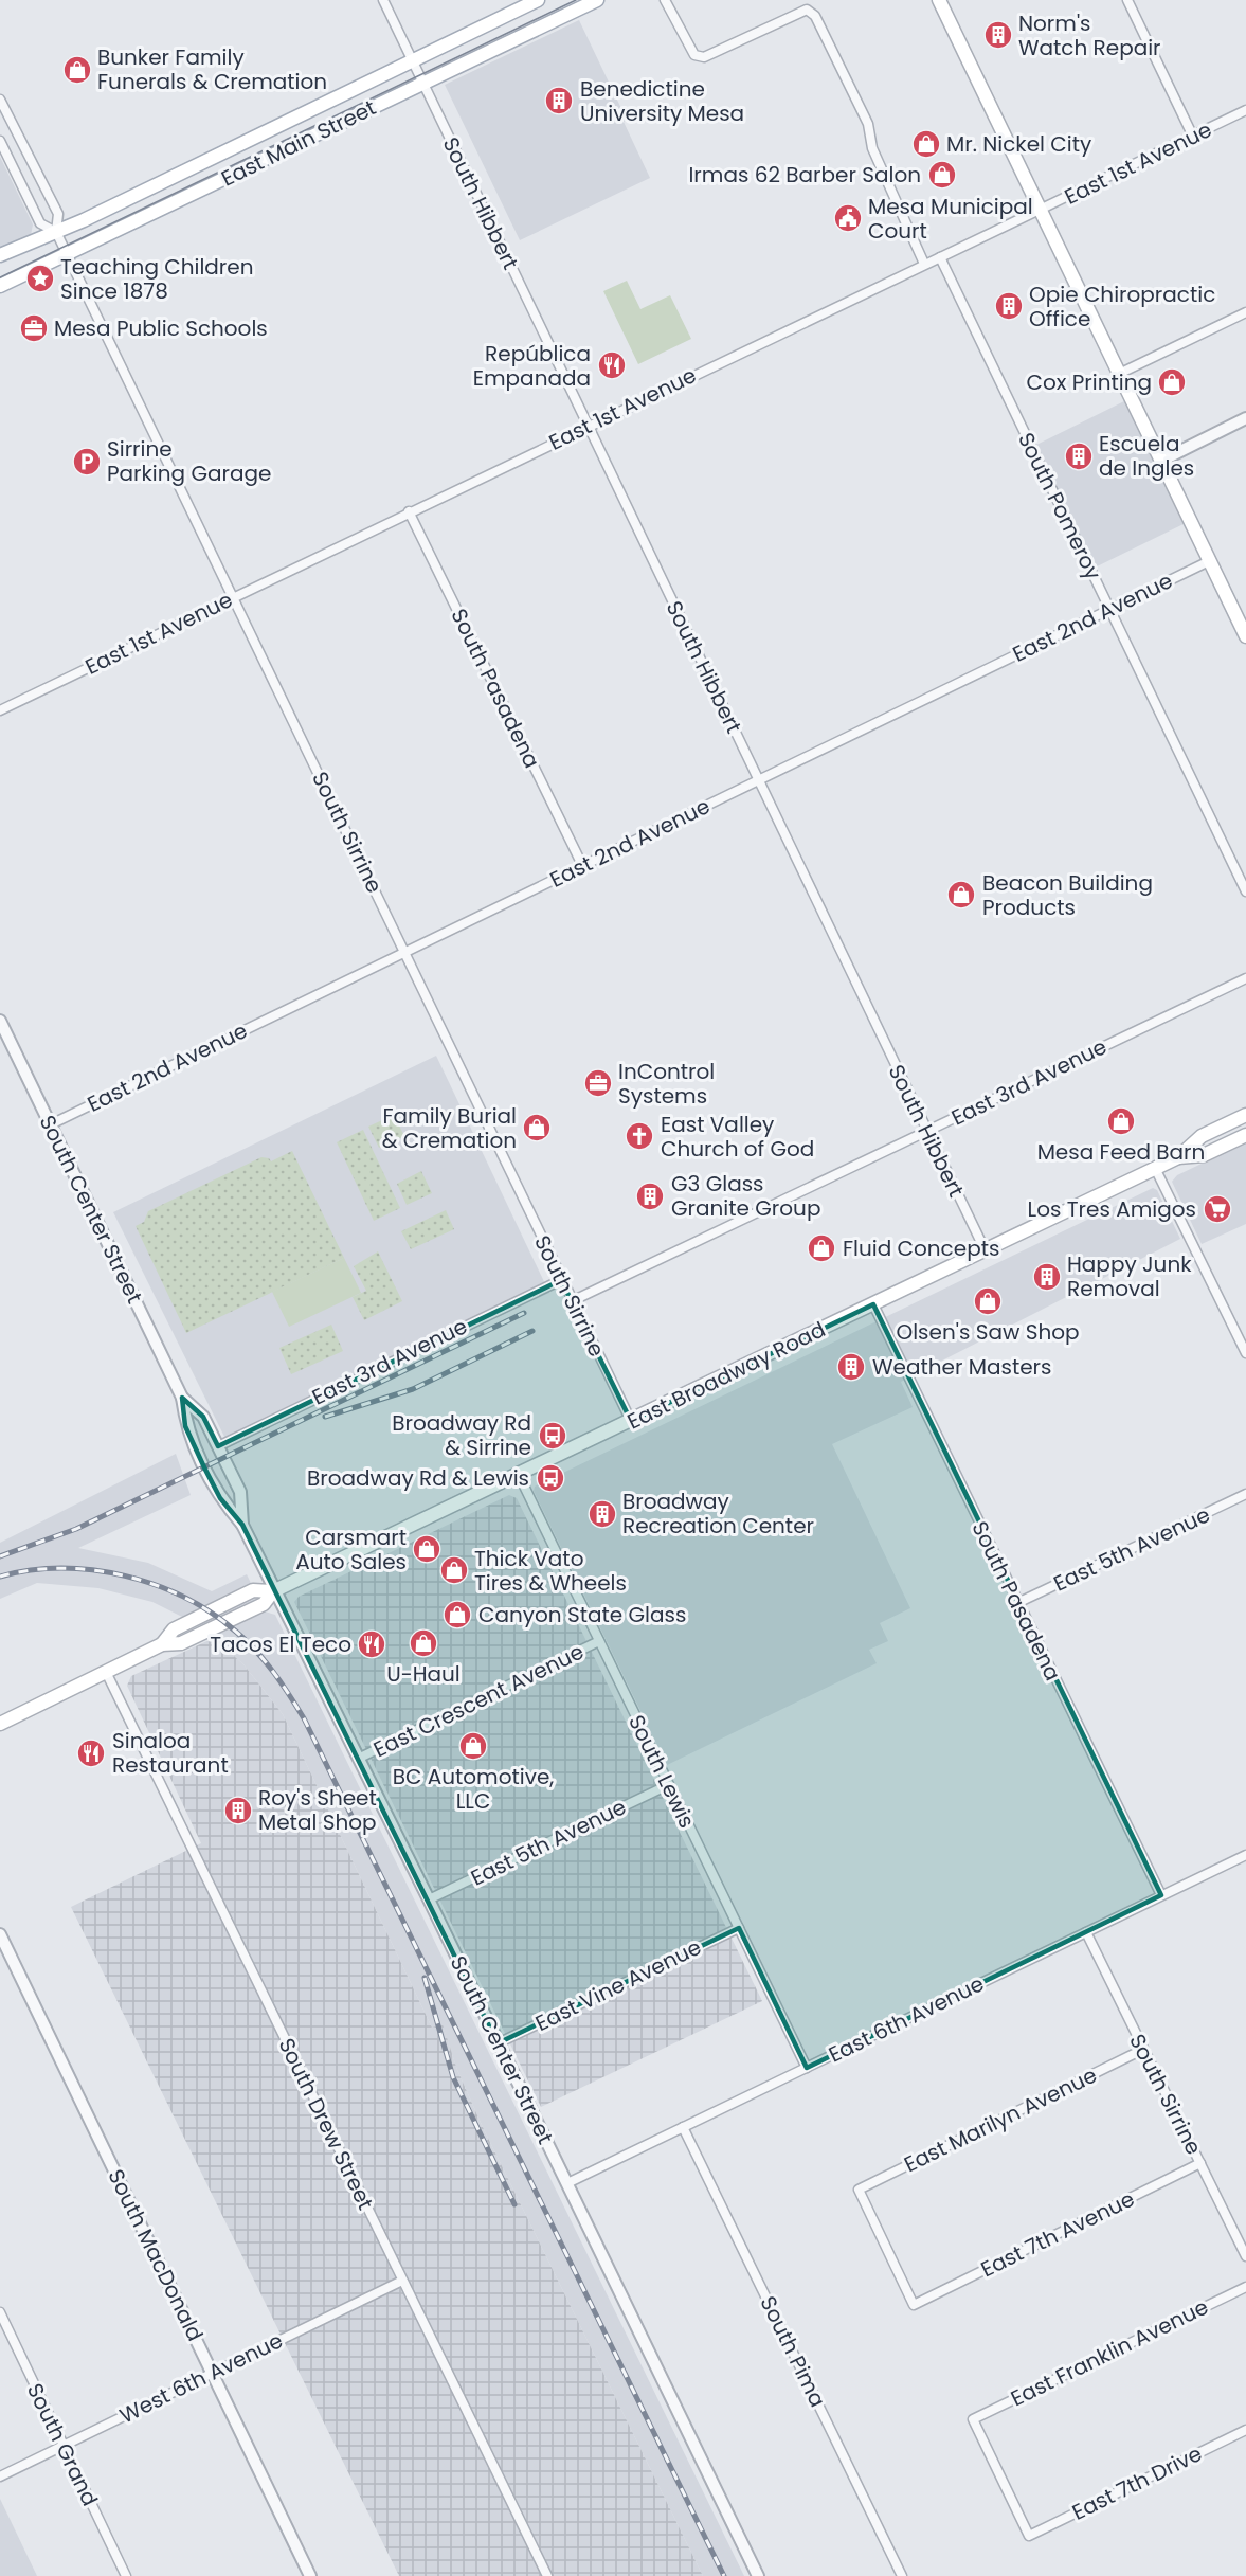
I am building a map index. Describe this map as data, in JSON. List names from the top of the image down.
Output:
{
  "streets": {
    "main road": ["East Main Street", "East Broadway Road"],
    "street": [
      "East 1st Avenue",
      "South Hibbert",
      "South Pomeroy",
      "East 2nd Avenue",
      "South Pasadena",
      "South Sirrine",
      "East 3rd Avenue",
      "South Center Street",
      "East 5th Avenue",
      "East Crescent Avenue",
      "South Lewis",
      "East Vine Avenue",
      "East 6th Avenue",
      "East Marilyn Avenue",
      "South Drew Street",
      "East 7th Avenue",
      "South MacDonald",
      "South Pima",
      "East Franklin Avenue",
      "West 6th Avenue",
      "South Grand",
      "East 7th Drive"
    ]
  },
  "crossings": [
    ["East Main Street", "South Hibbert"],
    ["East Main Street", "South Sirrine"],
    ["East 1st Avenue", "South Hibbert"],
    ["East 1st Avenue", "South Pomeroy"],
    ["East 1st Avenue", "South Pasadena"],
    ["East 1st Avenue", "South Sirrine"],
    ["South Hibbert", "East 2nd Avenue"],
    ["South Hibbert", "East 3rd Avenue"],
    ["South Hibbert", "East Broadway Road"],
    ["South Pomeroy", "East 2nd Avenue"],
    ["East 2nd Avenue", "South Pasadena"],
    ["East 2nd Avenue", "South Sirrine"],
    ["East 2nd Avenue", "South Center Street"],
    ["South Pasadena", "East Broadway Road"],
    ["South Pasadena", "East 5th Avenue"],
    ["South Pasadena", "East 6th Avenue"],
    ["South Sirrine", "East 3rd Avenue"],
    ["South Sirrine", "East Broadway Road"],
    ["South Sirrine", "East 6th Avenue"],
    ["South Sirrine", "East Marilyn Avenue"],
    ["South Sirrine", "East 7th Avenue"],
    ["East 3rd Avenue", "South Center Street"],
    ["South Center Street", "East Broadway Road"],
    ["South Center Street", "East 5th Avenue"],
    ["South Center Street", "East Crescent Avenue"],
    ["South Center Street", "East Vine Avenue"],
    ["South Center Street", "East 6th Avenue"],
    ["East Broadway Road", "South Lewis"],
    ["East Broadway Road", "South Drew Street"],
    ["East 5th Avenue", "South Lewis"],
    ["East Crescent Avenue", "South Lewis"],
    ["South Lewis", "East Vine Avenue"],
    ["South Lewis", "East 6th Avenue"],
    ["East 6th Avenue", "South Pima"],
    ["East Marilyn Avenue", "East 7th Avenue"],
    ["South Drew Street", "West 6th Avenue"],
    ["South MacDonald", "West 6th Avenue"],
    ["East Franklin Avenue", "East 7th Drive"],
    ["West 6th Avenue", "South Grand"]
  ],
  "places": {
    "building": [
      "Norm's Watch Repair",
      "Benedictine University Mesa",
      "Opie Chiropractic Office",
      "Escuela de Ingles",
      "G3 Glass Granite Group",
      "Happy Junk Removal",
      "Weather Masters",
      "Broadway Recreation Center",
      "Roy's Sheet Metal Shop"
    ],
    "shop": [
      "Bunker Family Funerals & Cremation",
      "Mr. Nickel City",
      "Irmas 62 Barber Salon",
      "Cox Printing",
      "Beacon Building Products",
      "Mesa Feed Barn",
      "Family Burial & Cremation",
      "Fluid Concepts",
      "Olsen's Saw Shop",
      "Carsmart Auto Sales",
      "Thick Vato Tires & Wheels",
      "Canyon State Glass",
      "U-Haul",
      "BC Automotive, LLC"
    ],
    "public building": ["Mesa Municipal Court"],
    "place": ["Teaching Children Since 1878"],
    "office": ["Mesa Public Schools", "InControl Systems"],
    "restaurant": ["República Empanada", "Tacos El Teco", "Sinaloa Restaurant"],
    "parking": ["Sirrine Parking Garage"],
    "church": ["East Valley Church of God"],
    "supermarket": ["Los Tres Amigos"],
    "bus stop": ["Broadway Rd & Sirrine", "Broadway Rd & Lewis"]
  }
}
